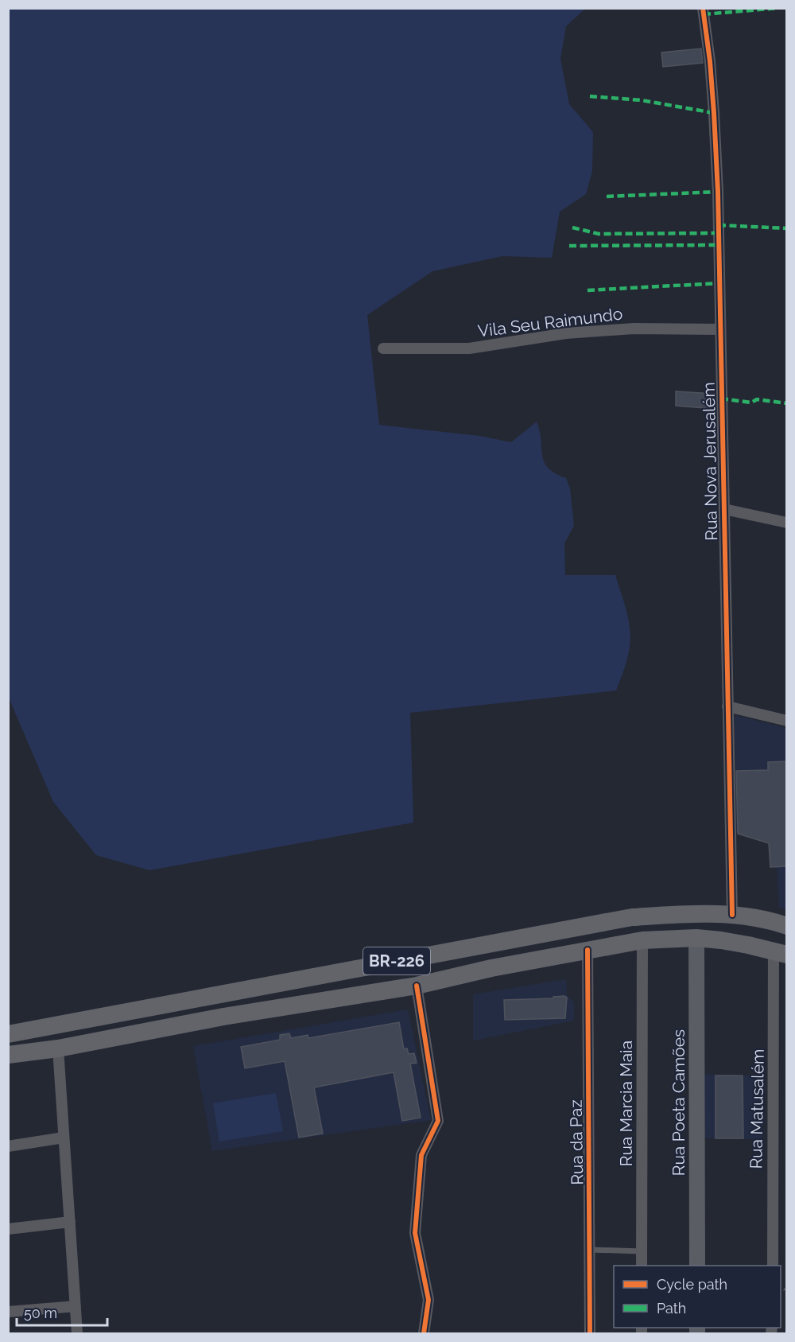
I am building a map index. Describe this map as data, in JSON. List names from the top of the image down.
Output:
{
  "streets": {
    "main road": ["BR-226"],
    "street": [
      "Vila Seu Raimundo",
      "Rua Nova Jerusalém",
      "Rua Poeta Camões",
      "Rua Marcia Maia",
      "Rua Matusalém",
      "Rua da Paz"
    ]
  },
  "crossings": [
    ["Vila Seu Raimundo", "Rua Nova Jerusalém"],
    ["Rua Nova Jerusalém", "BR-226"],
    ["BR-226", "Rua Poeta Camões"],
    ["BR-226", "Rua Marcia Maia"],
    ["BR-226", "Rua Matusalém"],
    ["BR-226", "Rua da Paz"]
  ],
  "legend": ["Cycle path", "Path"],
  "scale_bar": "50 m"
}
